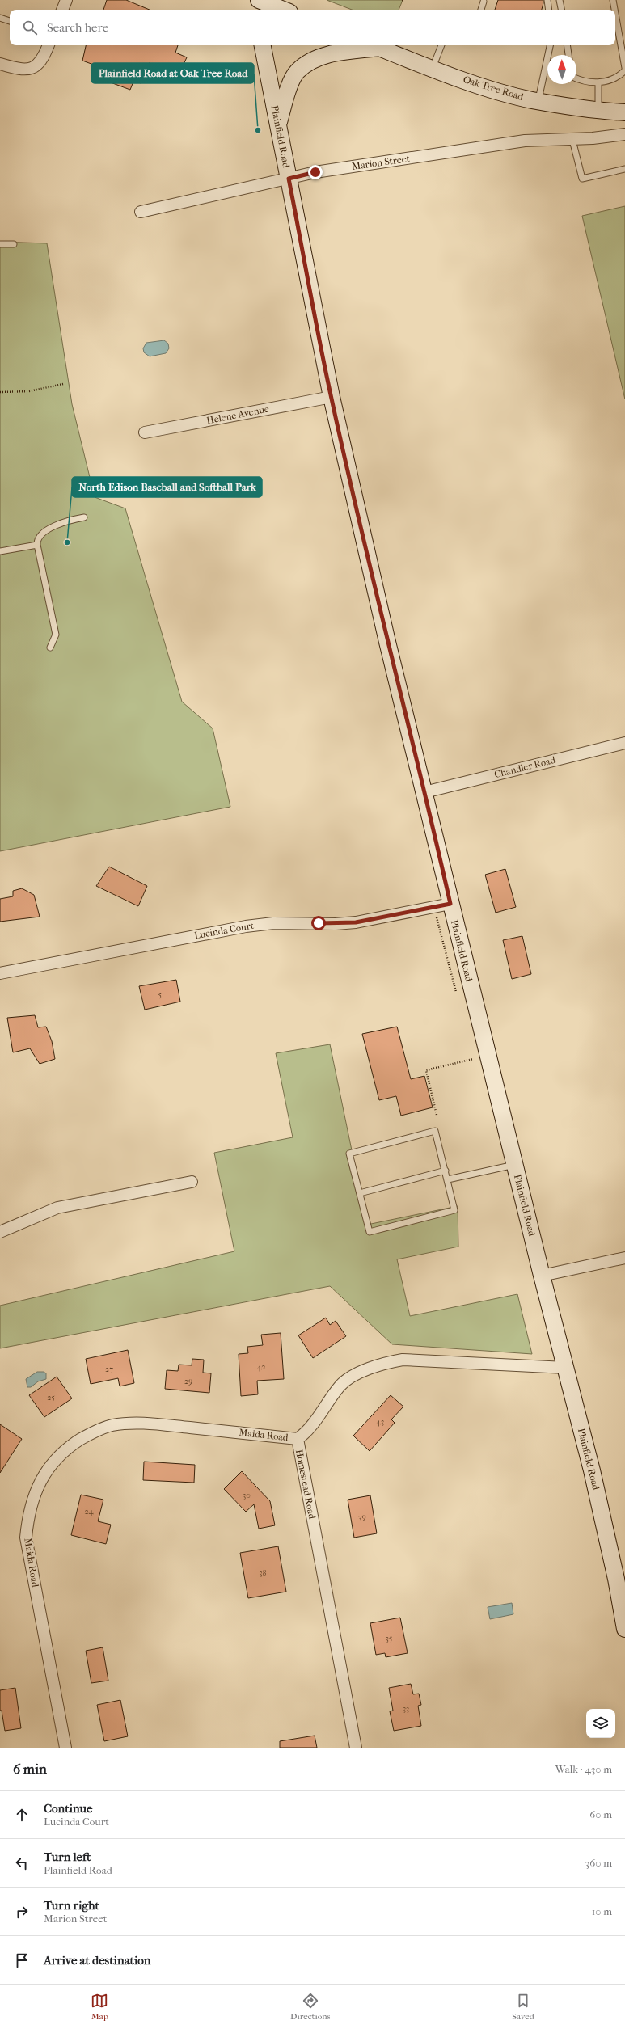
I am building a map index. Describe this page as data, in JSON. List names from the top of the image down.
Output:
{
  "streets": {
    "street": [
      "Oak Tree Road",
      "Plainfield Road",
      "Marion Street",
      "Helene Avenue",
      "Chandler Road",
      "Lucinda Court",
      "Maida Road",
      "Homestead Road"
    ]
  },
  "crossings": [
    ["Plainfield Road", "Marion Street"],
    ["Plainfield Road", "Helene Avenue"],
    ["Plainfield Road", "Chandler Road"],
    ["Plainfield Road", "Lucinda Court"],
    ["Plainfield Road", "Homestead Road"],
    ["Maida Road", "Homestead Road"]
  ],
  "places": ["Plainfield Road at Oak Tree Road", "North Edison Baseball and Softball Park"],
  "house_numbers": [
    "5",
    "42",
    "27",
    "29",
    "25",
    "43",
    "30",
    "24",
    "39",
    "38",
    "35",
    "33"
  ],
  "north": "top",
  "page": {
    "search": "Search here",
    "heading": ["6 min", "Walk · 430 m"],
    "list": [
      ["Continue", "Lucinda Court", "60 m"],
      ["Turn left", "Plainfield Road", "360 m"],
      ["Turn right", "Marion Street", "10 m"],
      "Arrive at destination"
    ],
    "nav": ["Map", "Directions", "Saved"]
  }
}
